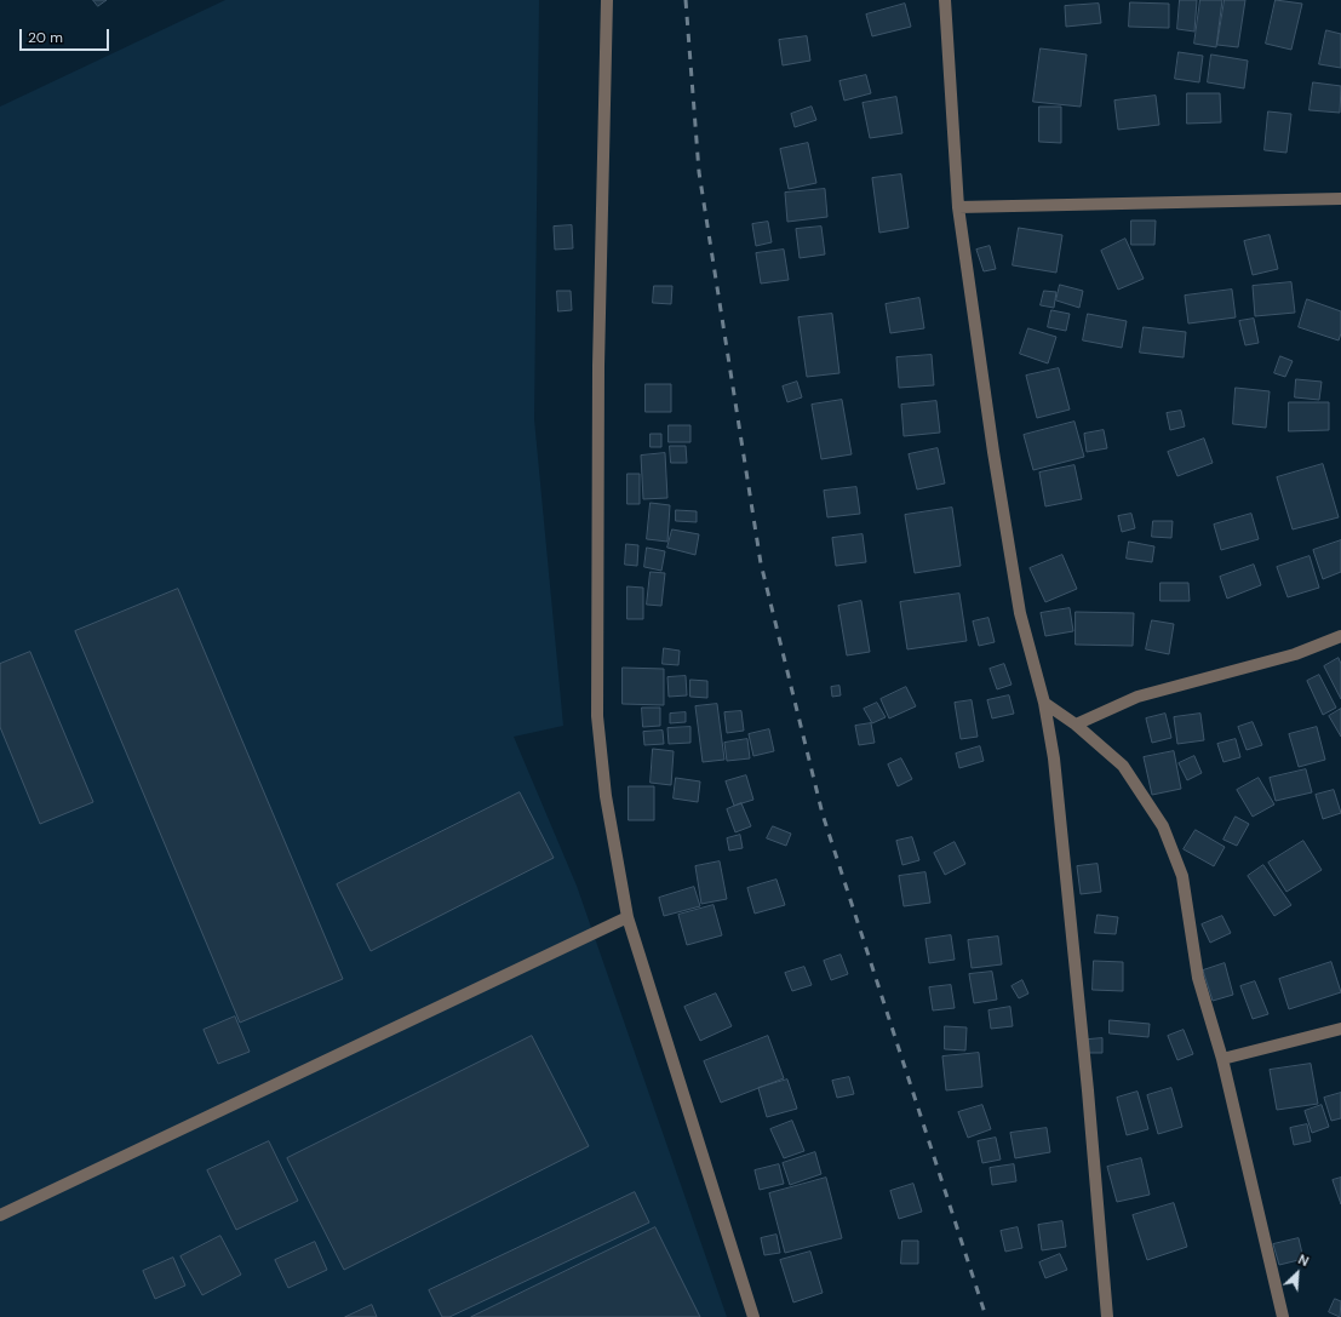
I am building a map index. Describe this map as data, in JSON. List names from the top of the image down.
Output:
{
  "scale_bar": "20 m",
  "north": "top right"
}
